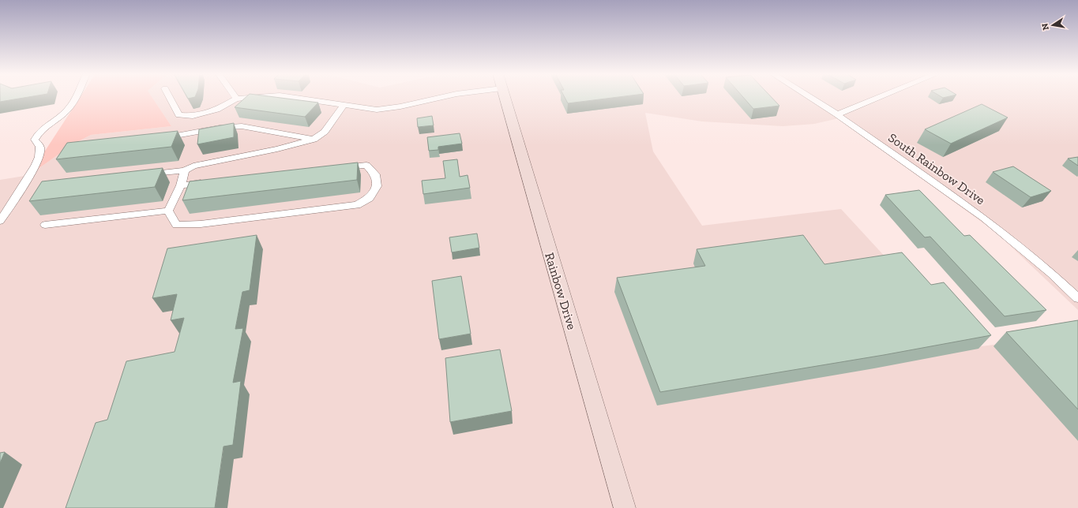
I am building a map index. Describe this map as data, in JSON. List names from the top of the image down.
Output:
{
  "streets": {
    "street": ["South Rainbow Drive", "Rainbow Drive"]
  },
  "north": "left"
}
